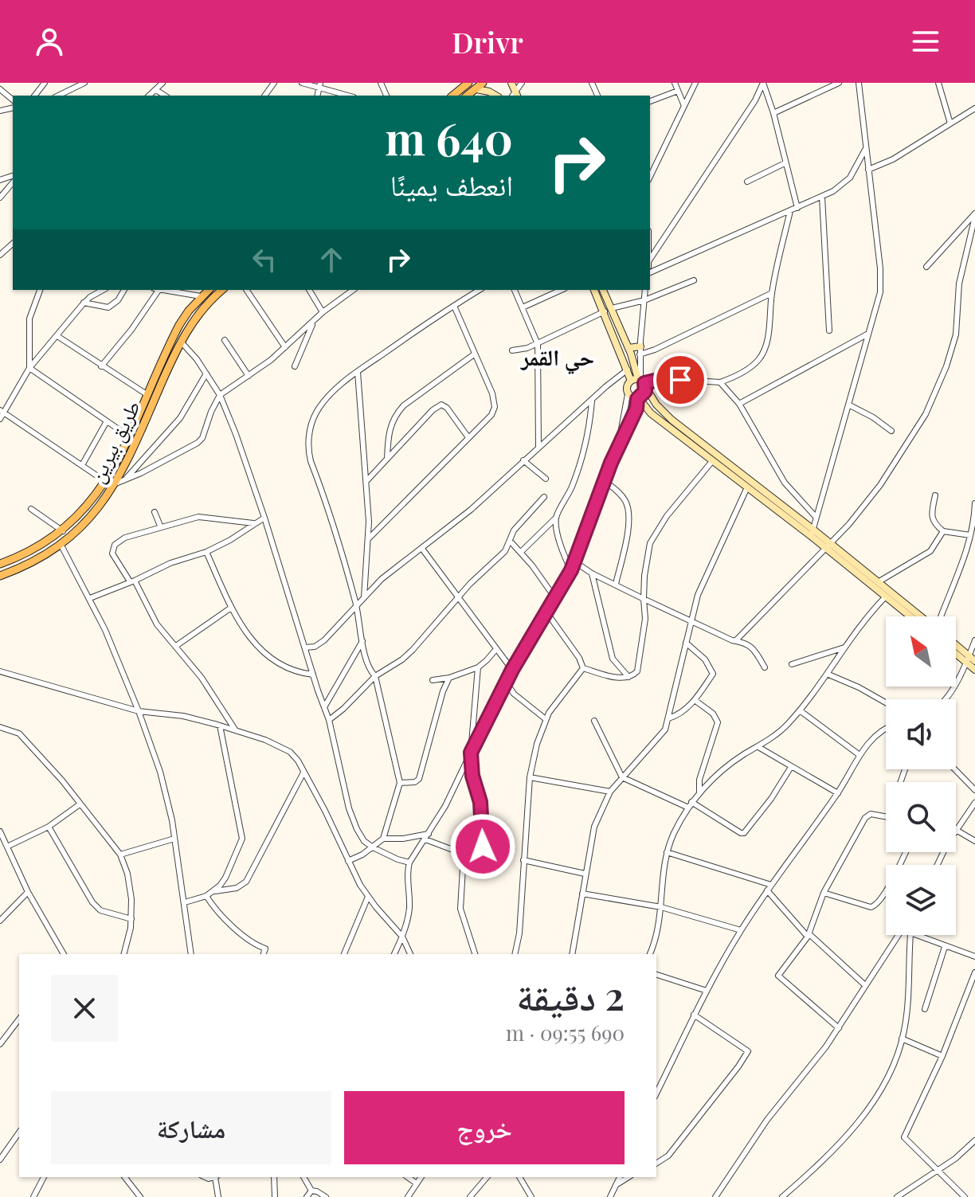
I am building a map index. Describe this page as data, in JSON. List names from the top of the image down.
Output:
{
  "streets": {
    "main road": ["طريق بيرين"]
  },
  "districts": ["حي القمر"],
  "north": "top left",
  "page": {
    "header": "Drivr",
    "turn": ["640 m", "انعطف يمينًا"],
    "heading": ["2 دقيقة", "690 m · 09:55"],
    "buttons": ["خروج", "مشاركة"]
  }
}
